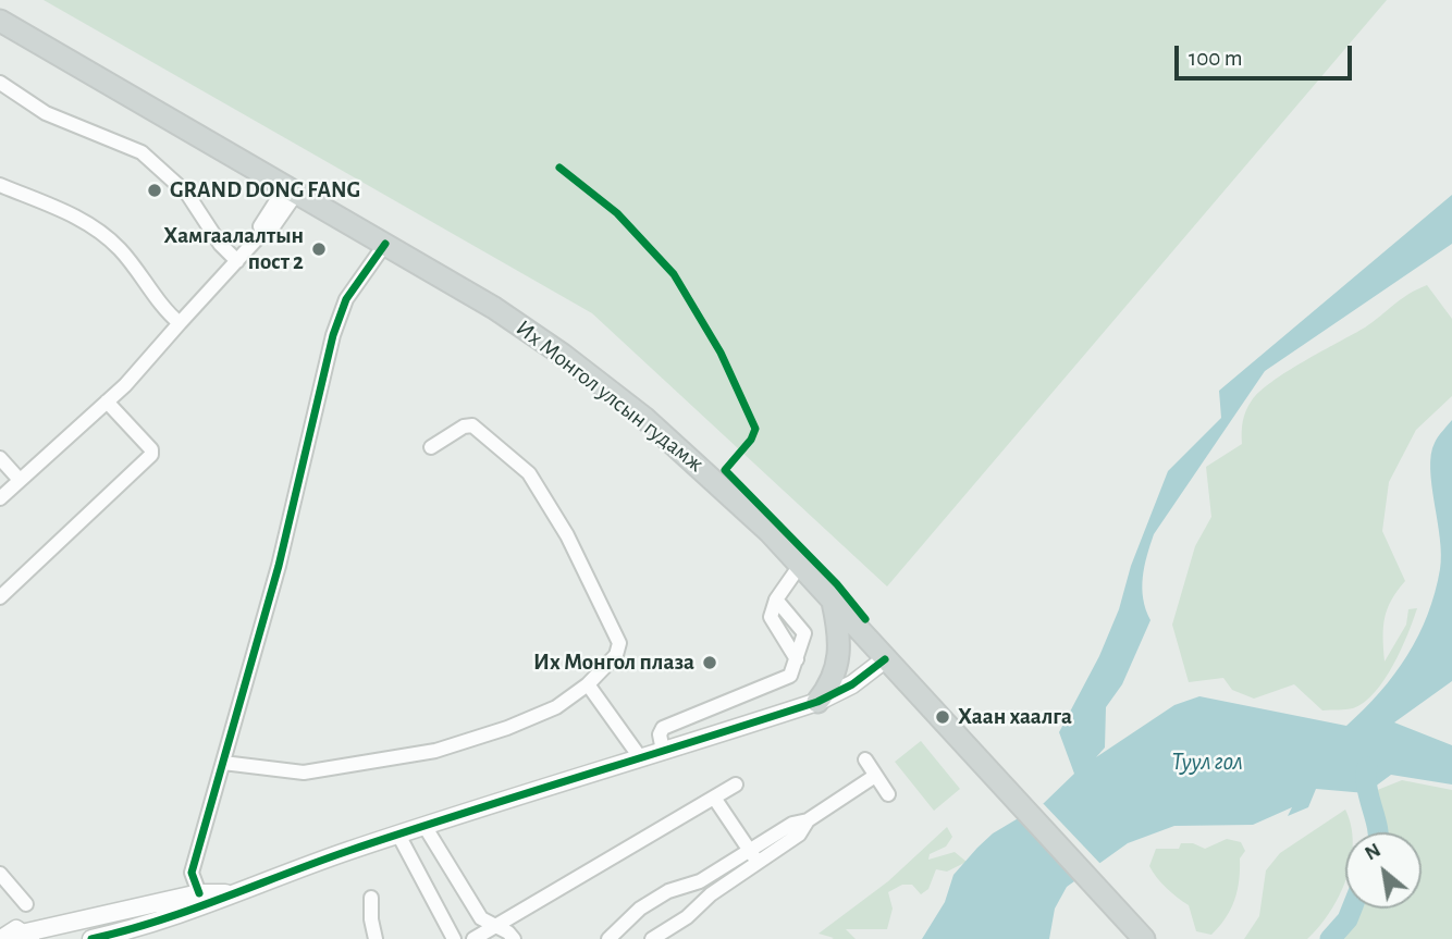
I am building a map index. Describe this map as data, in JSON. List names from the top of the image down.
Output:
{
  "streets": {
    "main road": ["Их Монгол улсын гудамж"]
  },
  "water": ["Туул гол"],
  "places": [
    "GRAND DONG FANG",
    "Хамгаалалтын пост 2",
    "Их Монгол плаза",
    "Хаан хаалга"
  ],
  "scale_bar": "100 m",
  "north": "top left"
}
